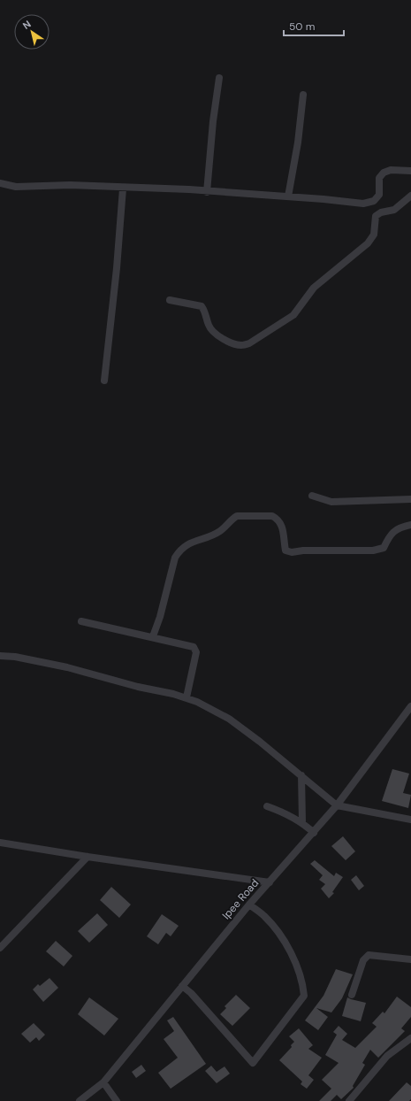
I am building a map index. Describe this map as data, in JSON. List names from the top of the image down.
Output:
{
  "streets": {
    "street": ["Ipee Road"]
  },
  "scale_bar": "50 m",
  "north": "top left"
}
